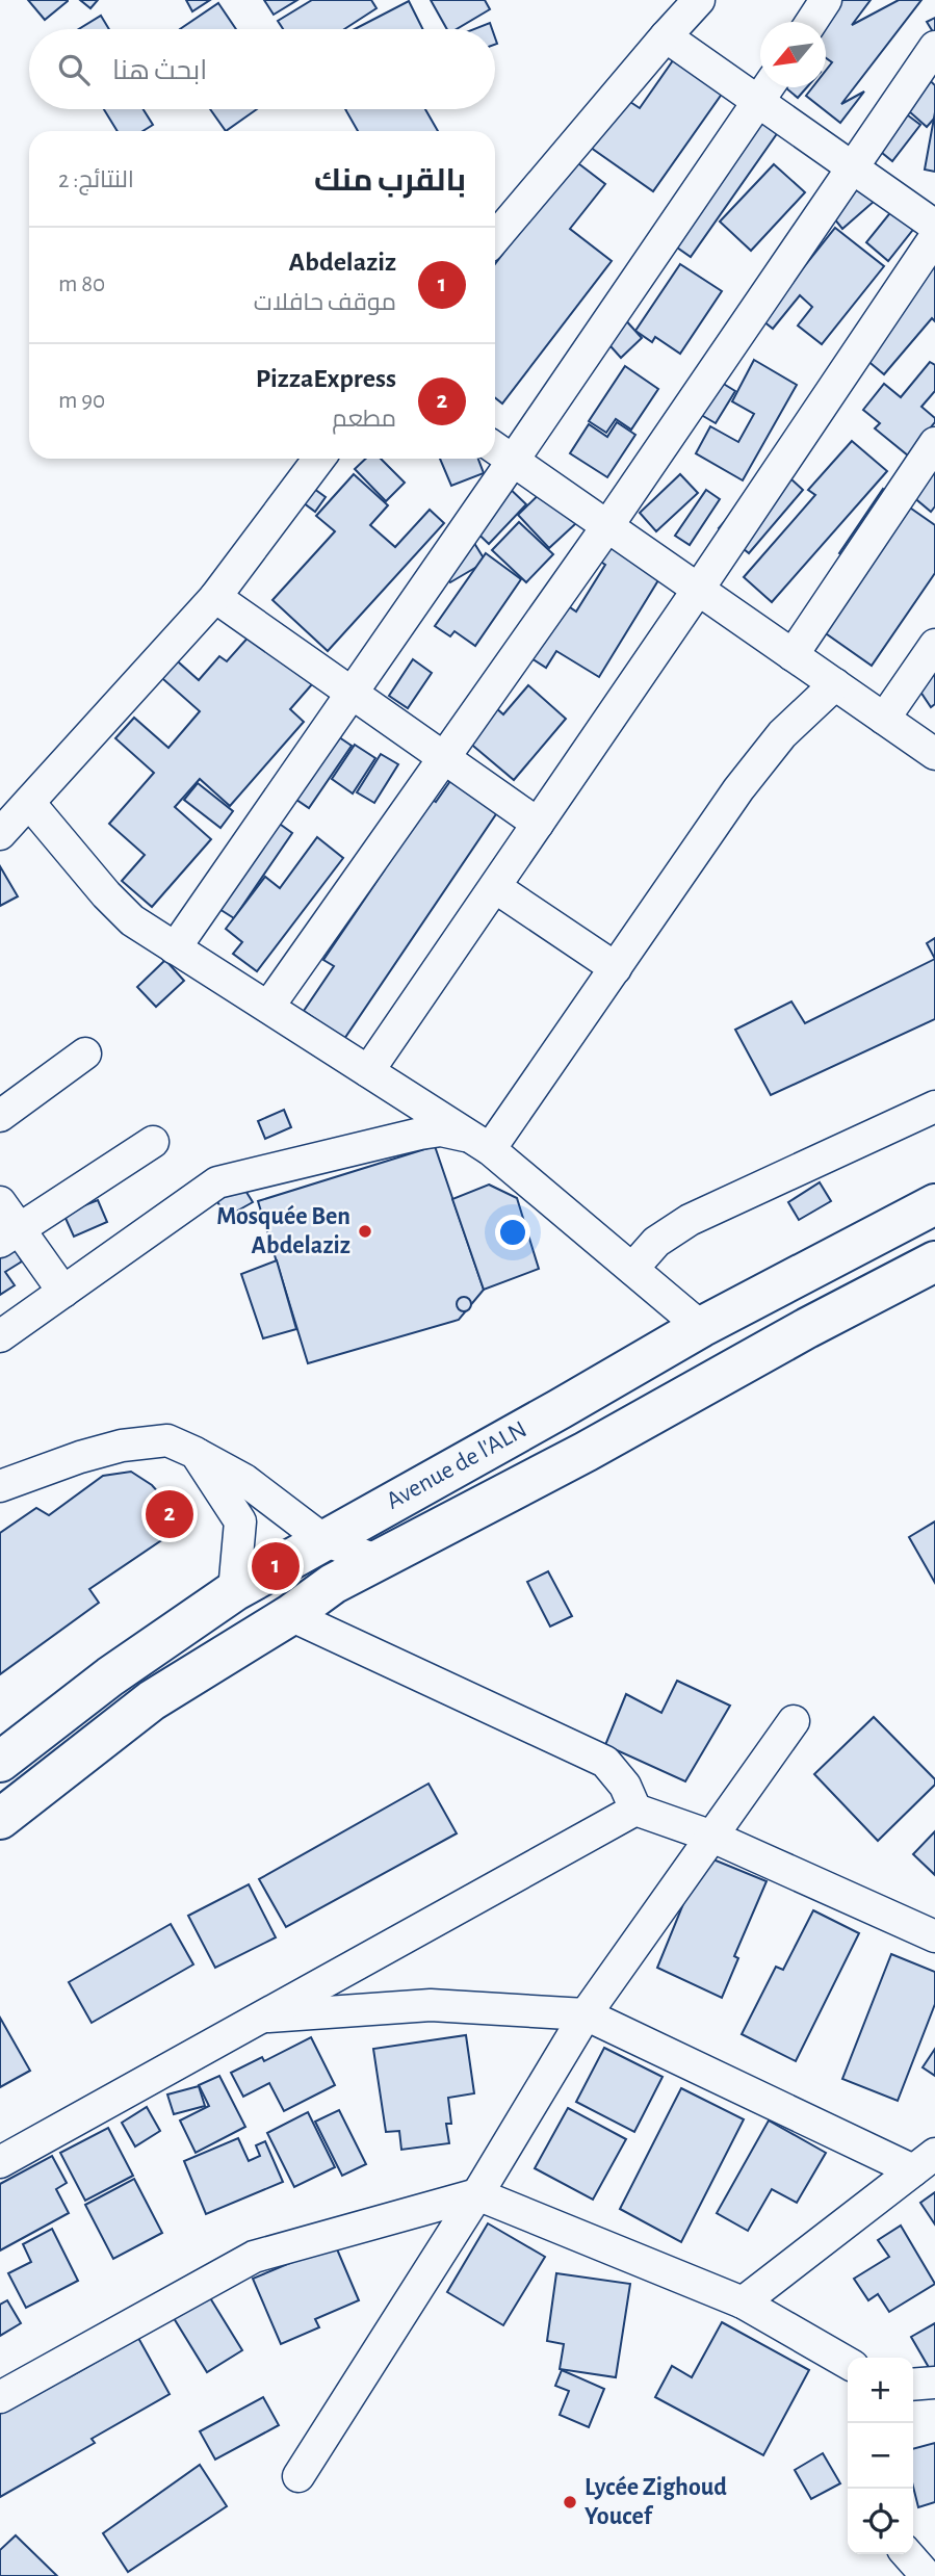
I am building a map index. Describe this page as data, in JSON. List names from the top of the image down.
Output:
{
  "streets": {
    "main road": ["Avenue de l'ALN"]
  },
  "places": ["Mosquée Ben Abdelaziz", "Lycée Zighoud Youcef"],
  "north": "bottom left",
  "page": {
    "search": "ابحث هنا",
    "heading": ["بالقرب منك", "النتائج: 2"],
    "list": [
      {
        "mark": "1",
        "name": "Abdelaziz",
        "note": "موقف حافلات",
        "value": "80 m"
      },
      {
        "mark": "2",
        "name": "PizzaExpress",
        "note": "مطعم",
        "value": "90 m"
      }
    ],
    "pins": ["2", "1"],
    "map_buttons": ["+", "−"]
  }
}
